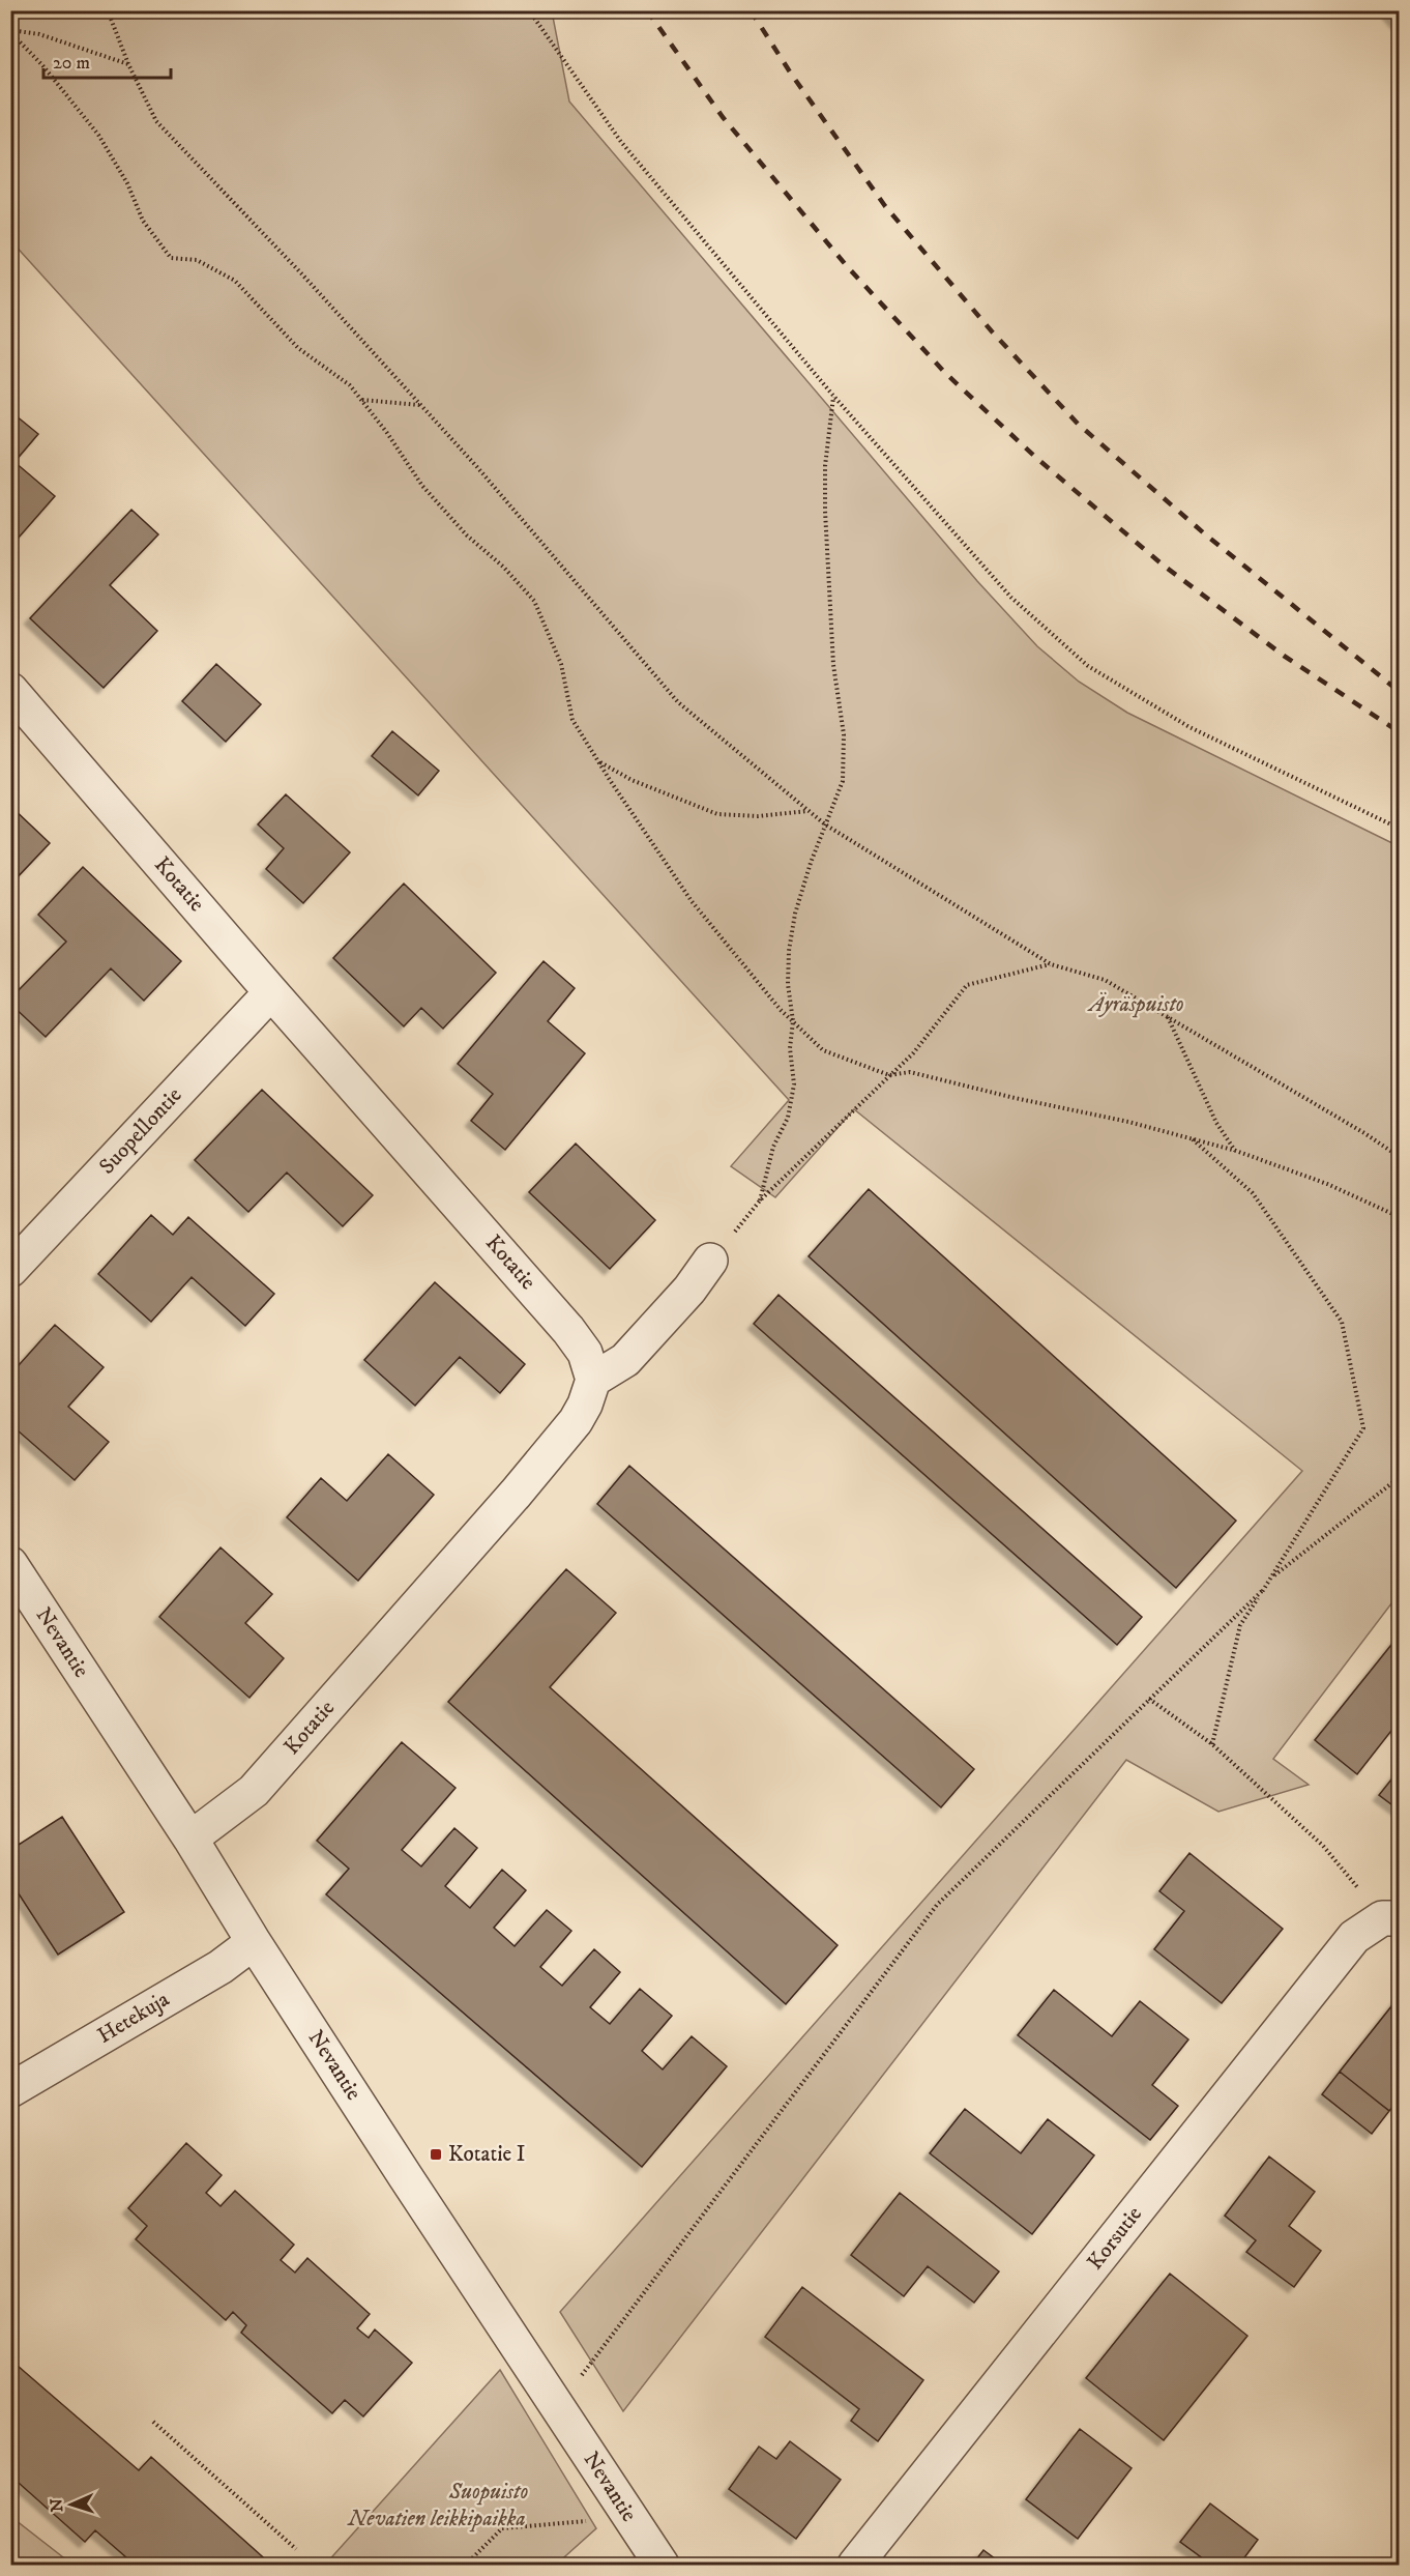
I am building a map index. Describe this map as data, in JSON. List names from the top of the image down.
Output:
{
  "streets": {
    "street": [
      "Kotatie",
      "Suopellontie",
      "Nevantie",
      "Hetekuja",
      "Korsutie"
    ]
  },
  "crossings": [
    ["Kotatie", "Suopellontie"],
    ["Kotatie", "Nevantie"],
    ["Nevantie", "Hetekuja"]
  ],
  "parks": ["Äyräspuisto", "Suopuisto", "Nevatien leikkipaikka"],
  "places": {
    "transit": ["Kotatie I"]
  },
  "scale_bar": "20 m",
  "north": "left"
}
